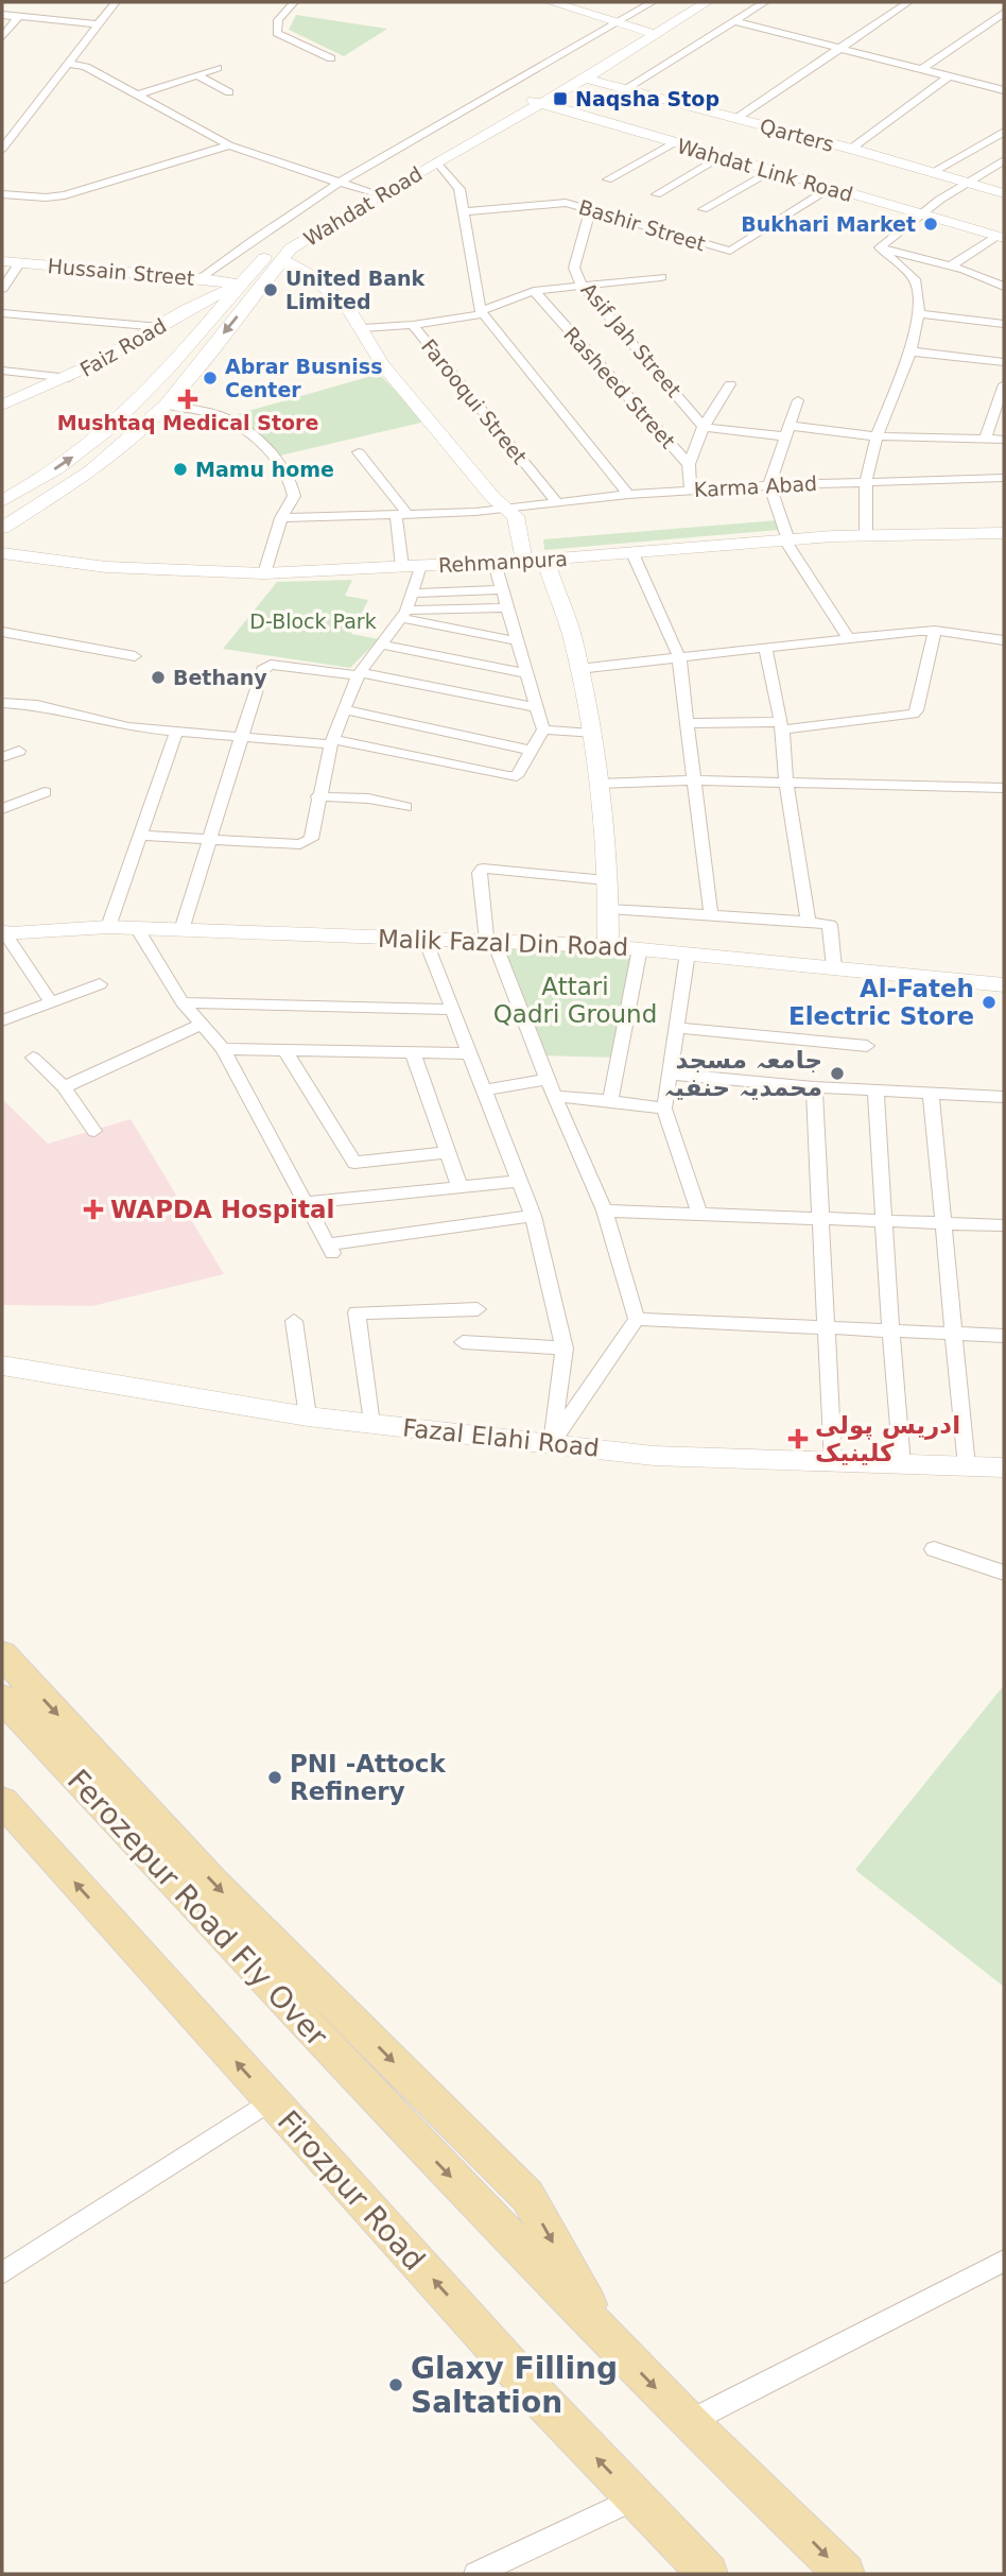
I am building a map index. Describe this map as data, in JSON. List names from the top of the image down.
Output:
{
  "streets": {
    "main road": ["Wahdat Road", "Ferozepur Road Fly Over", "Firozpur Road"],
    "street": [
      "Qarters",
      "Wahdat Link Road",
      "Bashir Street",
      "Hussain Street",
      "Asif Jah Street",
      "Faiz Road",
      "Rasheed Street",
      "Farooqui Street",
      "Karma Abad",
      "Rehmanpura",
      "Malik Fazal Din Road",
      "Fazal Elahi Road"
    ]
  },
  "crossings": [
    ["Qarters", "Wahdat Road"],
    ["Wahdat Link Road", "Wahdat Road"],
    ["Wahdat Link Road", "Bashir Street"],
    ["Wahdat Road", "Hussain Street"],
    ["Wahdat Road", "Faiz Road"],
    ["Bashir Street", "Asif Jah Street"],
    ["Hussain Street", "Faiz Road"],
    ["Asif Jah Street", "Farooqui Street"],
    ["Rasheed Street", "Farooqui Street"],
    ["Rasheed Street", "Karma Abad"],
    ["Farooqui Street", "Karma Abad"]
  ],
  "parks": ["D-Block Park", "Attari Qadri Ground"],
  "places": {
    "transit": ["Naqsha Stop"],
    "other": [
      "Bukhari Market",
      "United Bank Limited",
      "Abrar Busniss Center",
      "Mamu home",
      "Bethany",
      "Al-Fateh Electric Store",
      "جامعہ مسجد محمدیہ حنفیہ",
      "PNI -Attock Refinery",
      "Glaxy Filling Saltation"
    ],
    "health": ["Mushtaq Medical Store", "WAPDA Hospital", "ادریس پولی کلینیک"]
  }
}
